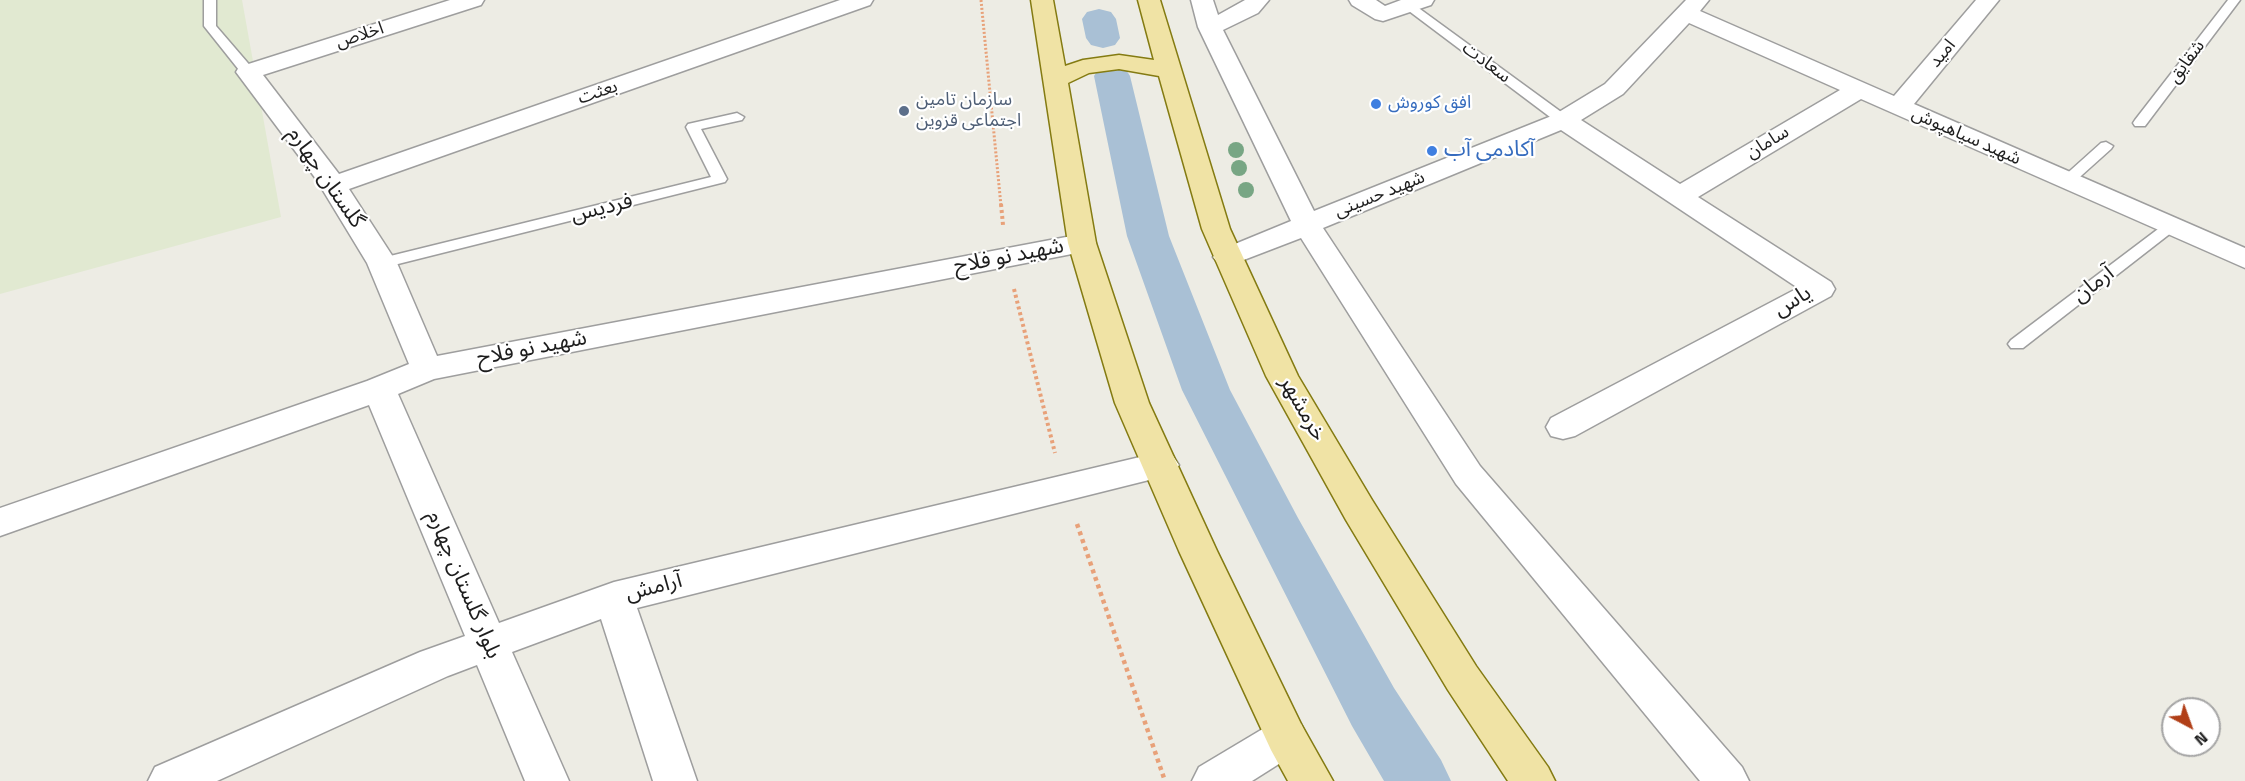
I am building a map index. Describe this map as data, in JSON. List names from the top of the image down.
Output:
{
  "streets": {
    "main road": ["خرمشهر"],
    "street": [
      "اخلاص",
      "امید",
      "بعثت",
      "شهید سیاهپوش",
      "سامان",
      "گلستان چهارم",
      "شهید حسینی",
      "شهید نو فلاح",
      "یاس",
      "بلوار گلستان چهارم",
      "آرامش"
    ],
    "lane": [
      "شقایق",
      "سعادت",
      "فردیس",
      "آرمان"
    ]
  },
  "crossings": [
    ["اخلاص", "گلستان چهارم"],
    ["امید", "شهید سیاهپوش"],
    ["سعادت", "شهید حسینی"],
    ["سعادت", "یاس"],
    ["بعثت", "گلستان چهارم"],
    ["شهید سیاهپوش", "سامان"],
    ["شهید سیاهپوش", "شهید حسینی"],
    ["شهید سیاهپوش", "آرمان"],
    ["سامان", "یاس"],
    ["گلستان چهارم", "فردیس"],
    ["گلستان چهارم", "شهید نو فلاح"],
    ["شهید حسینی", "یاس"],
    ["شهید حسینی", "خرمشهر"],
    ["شهید نو فلاح", "بلوار گلستان چهارم"],
    ["بلوار گلستان چهارم", "آرامش"]
  ],
  "places": ["افق کوروش", "سازمان تامین اجتماعی قزوین", "آکادمی آب"],
  "north": "bottom right"
}
